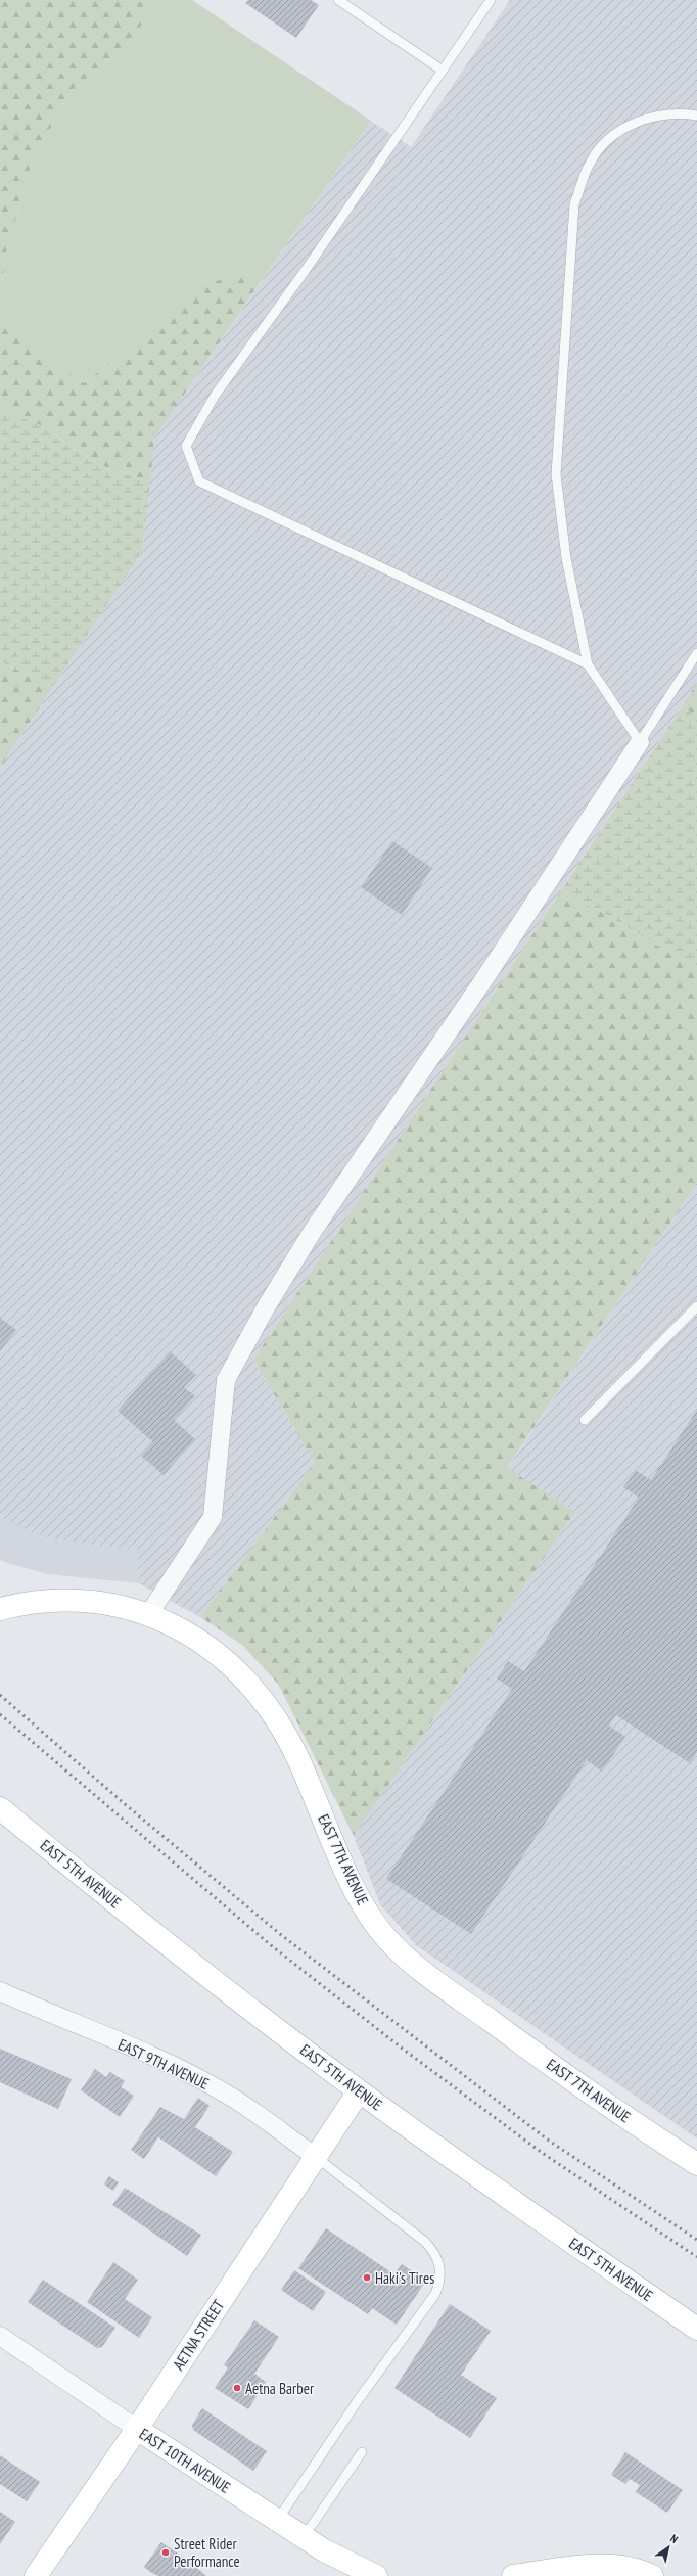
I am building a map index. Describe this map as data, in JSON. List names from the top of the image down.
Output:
{
  "streets": {
    "street": [
      "EAST 7TH AVENUE",
      "EAST 5TH AVENUE",
      "EAST 9TH AVENUE",
      "AETNA STREET",
      "EAST 10TH AVENUE"
    ]
  },
  "crossings": [
    ["EAST 5TH AVENUE", "AETNA STREET"],
    ["EAST 9TH AVENUE", "AETNA STREET"],
    ["AETNA STREET", "EAST 10TH AVENUE"]
  ],
  "places": ["Haki's Tires", "Aetna Barber", "Street Rider Performance"],
  "north": "top right"
}
